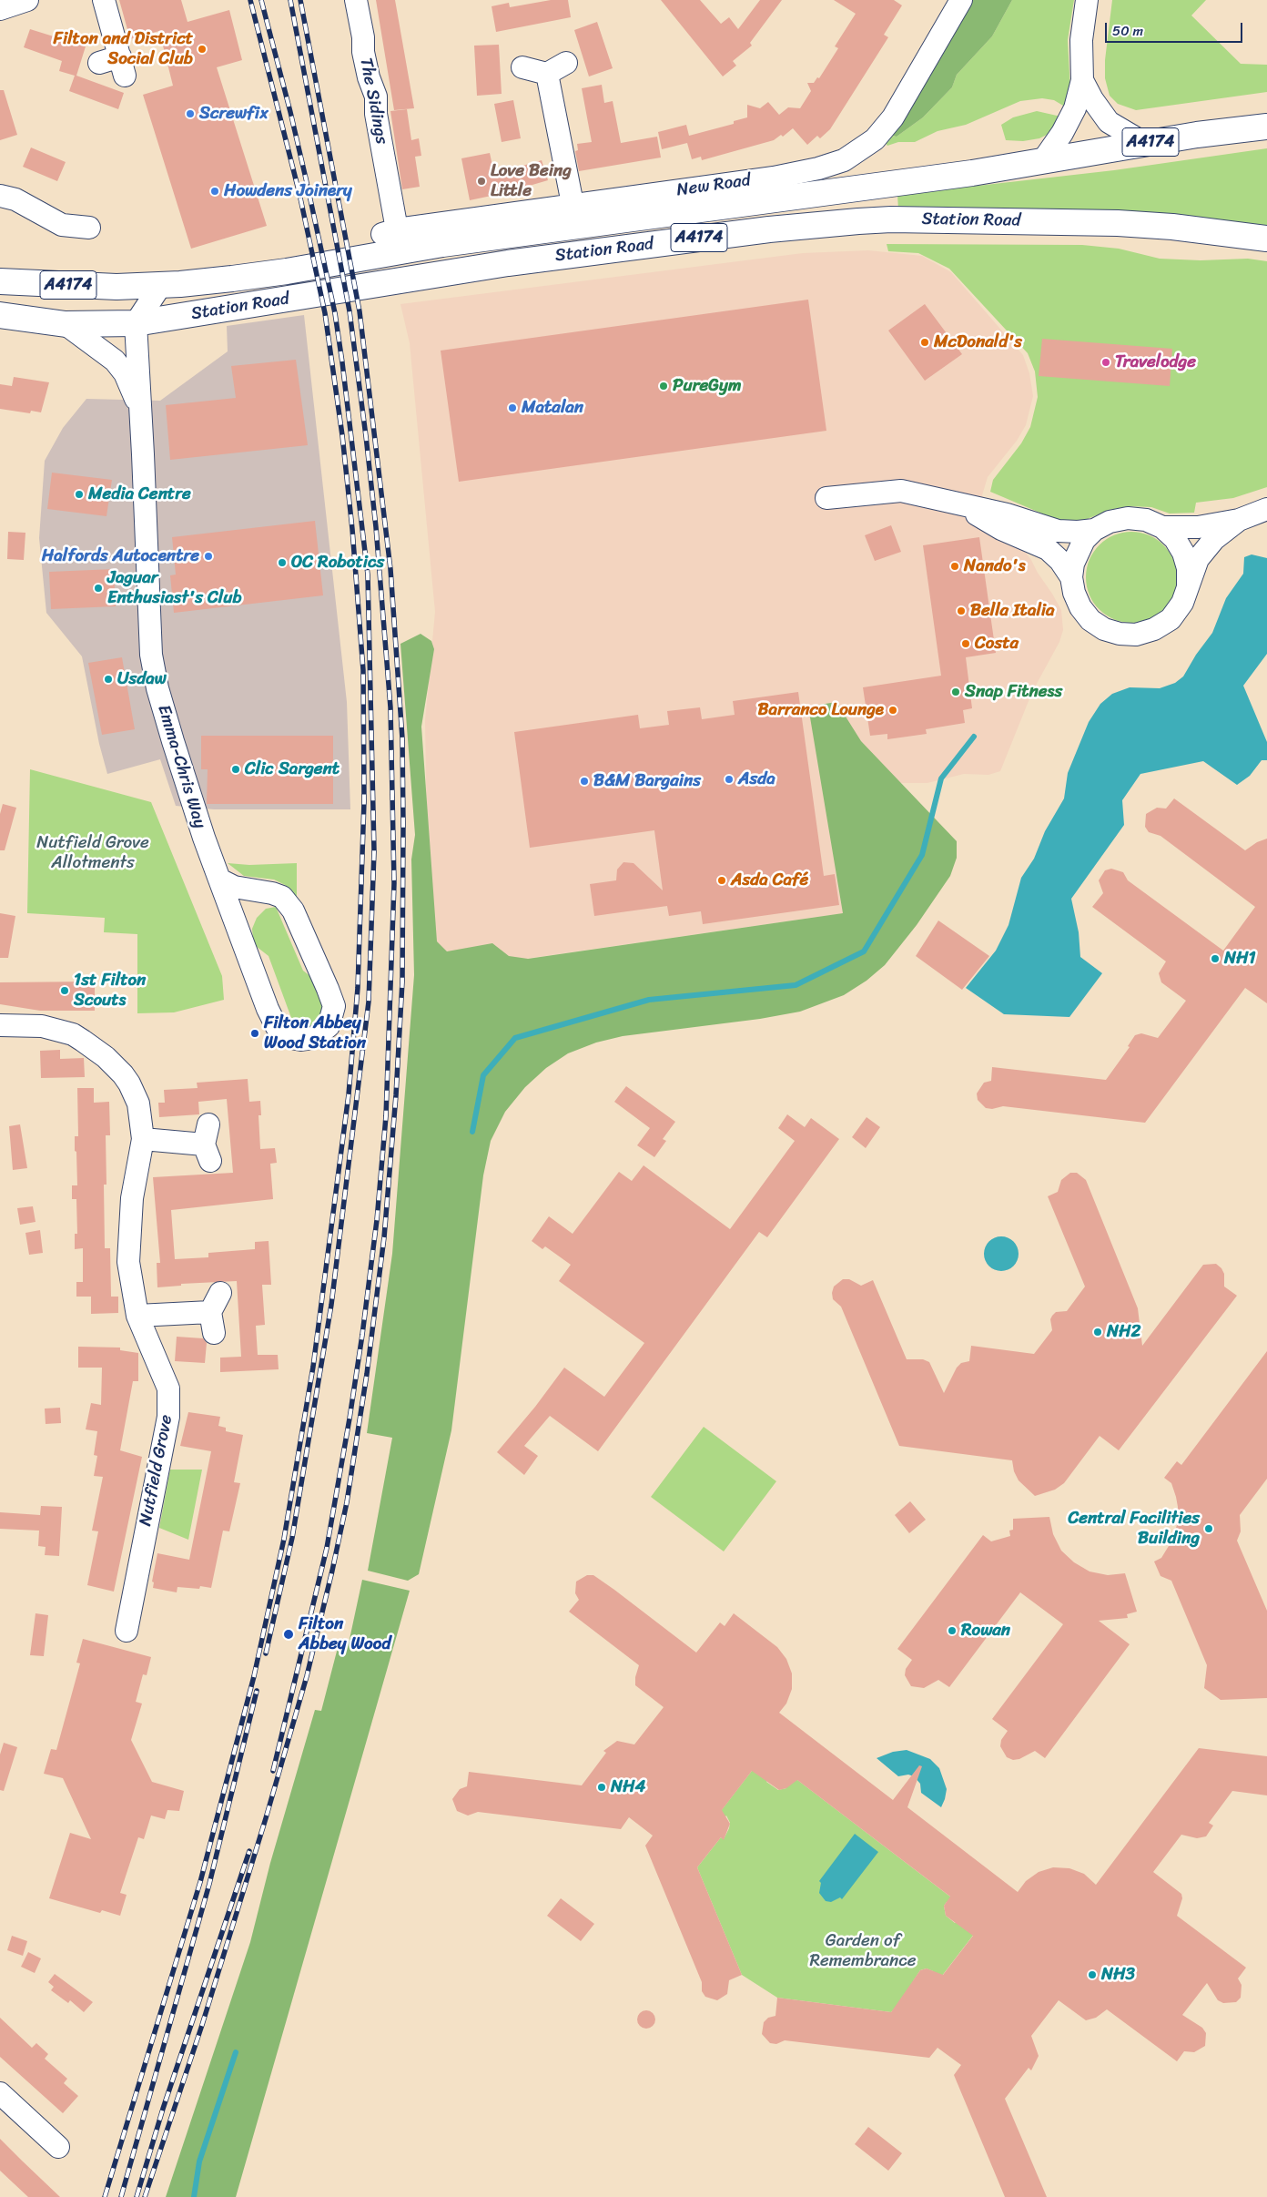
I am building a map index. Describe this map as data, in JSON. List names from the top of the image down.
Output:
{
  "streets": {
    "main road": ["A4174", "Station Road"],
    "street": [
      "The Sidings",
      "New Road",
      "Emma-Chris Way",
      "Nutfield Grove"
    ]
  },
  "crossings": [
    ["The Sidings", "New Road"],
    ["Station Road", "Emma-Chris Way"]
  ],
  "parks": ["Nutfield Grove Allotments", "Garden of Remembrance"],
  "places": [
    "Filton and District Social Club",
    "Screwfix",
    "Love Being Little",
    "Howdens Joinery",
    "McDonald's",
    "Travelodge",
    "PureGym",
    "Matalan",
    "Media Centre",
    "Halfords Autocentre",
    "OC Robotics",
    "Nando's",
    "Jaguar Enthusiast's Club",
    "Bella Italia",
    "Costa",
    "Usdaw",
    "Snap Fitness",
    "Barranco Lounge",
    "Clic Sargent",
    "Asda",
    "B&M Bargains",
    "Asda Café",
    "NH1",
    "1st Filton Scouts",
    "Filton Abbey Wood Station",
    "NH2",
    "Central Facilities Building",
    "Rowan",
    "Filton Abbey Wood",
    "NH4",
    "NH3"
  ],
  "scale_bar": "50 m"
}
